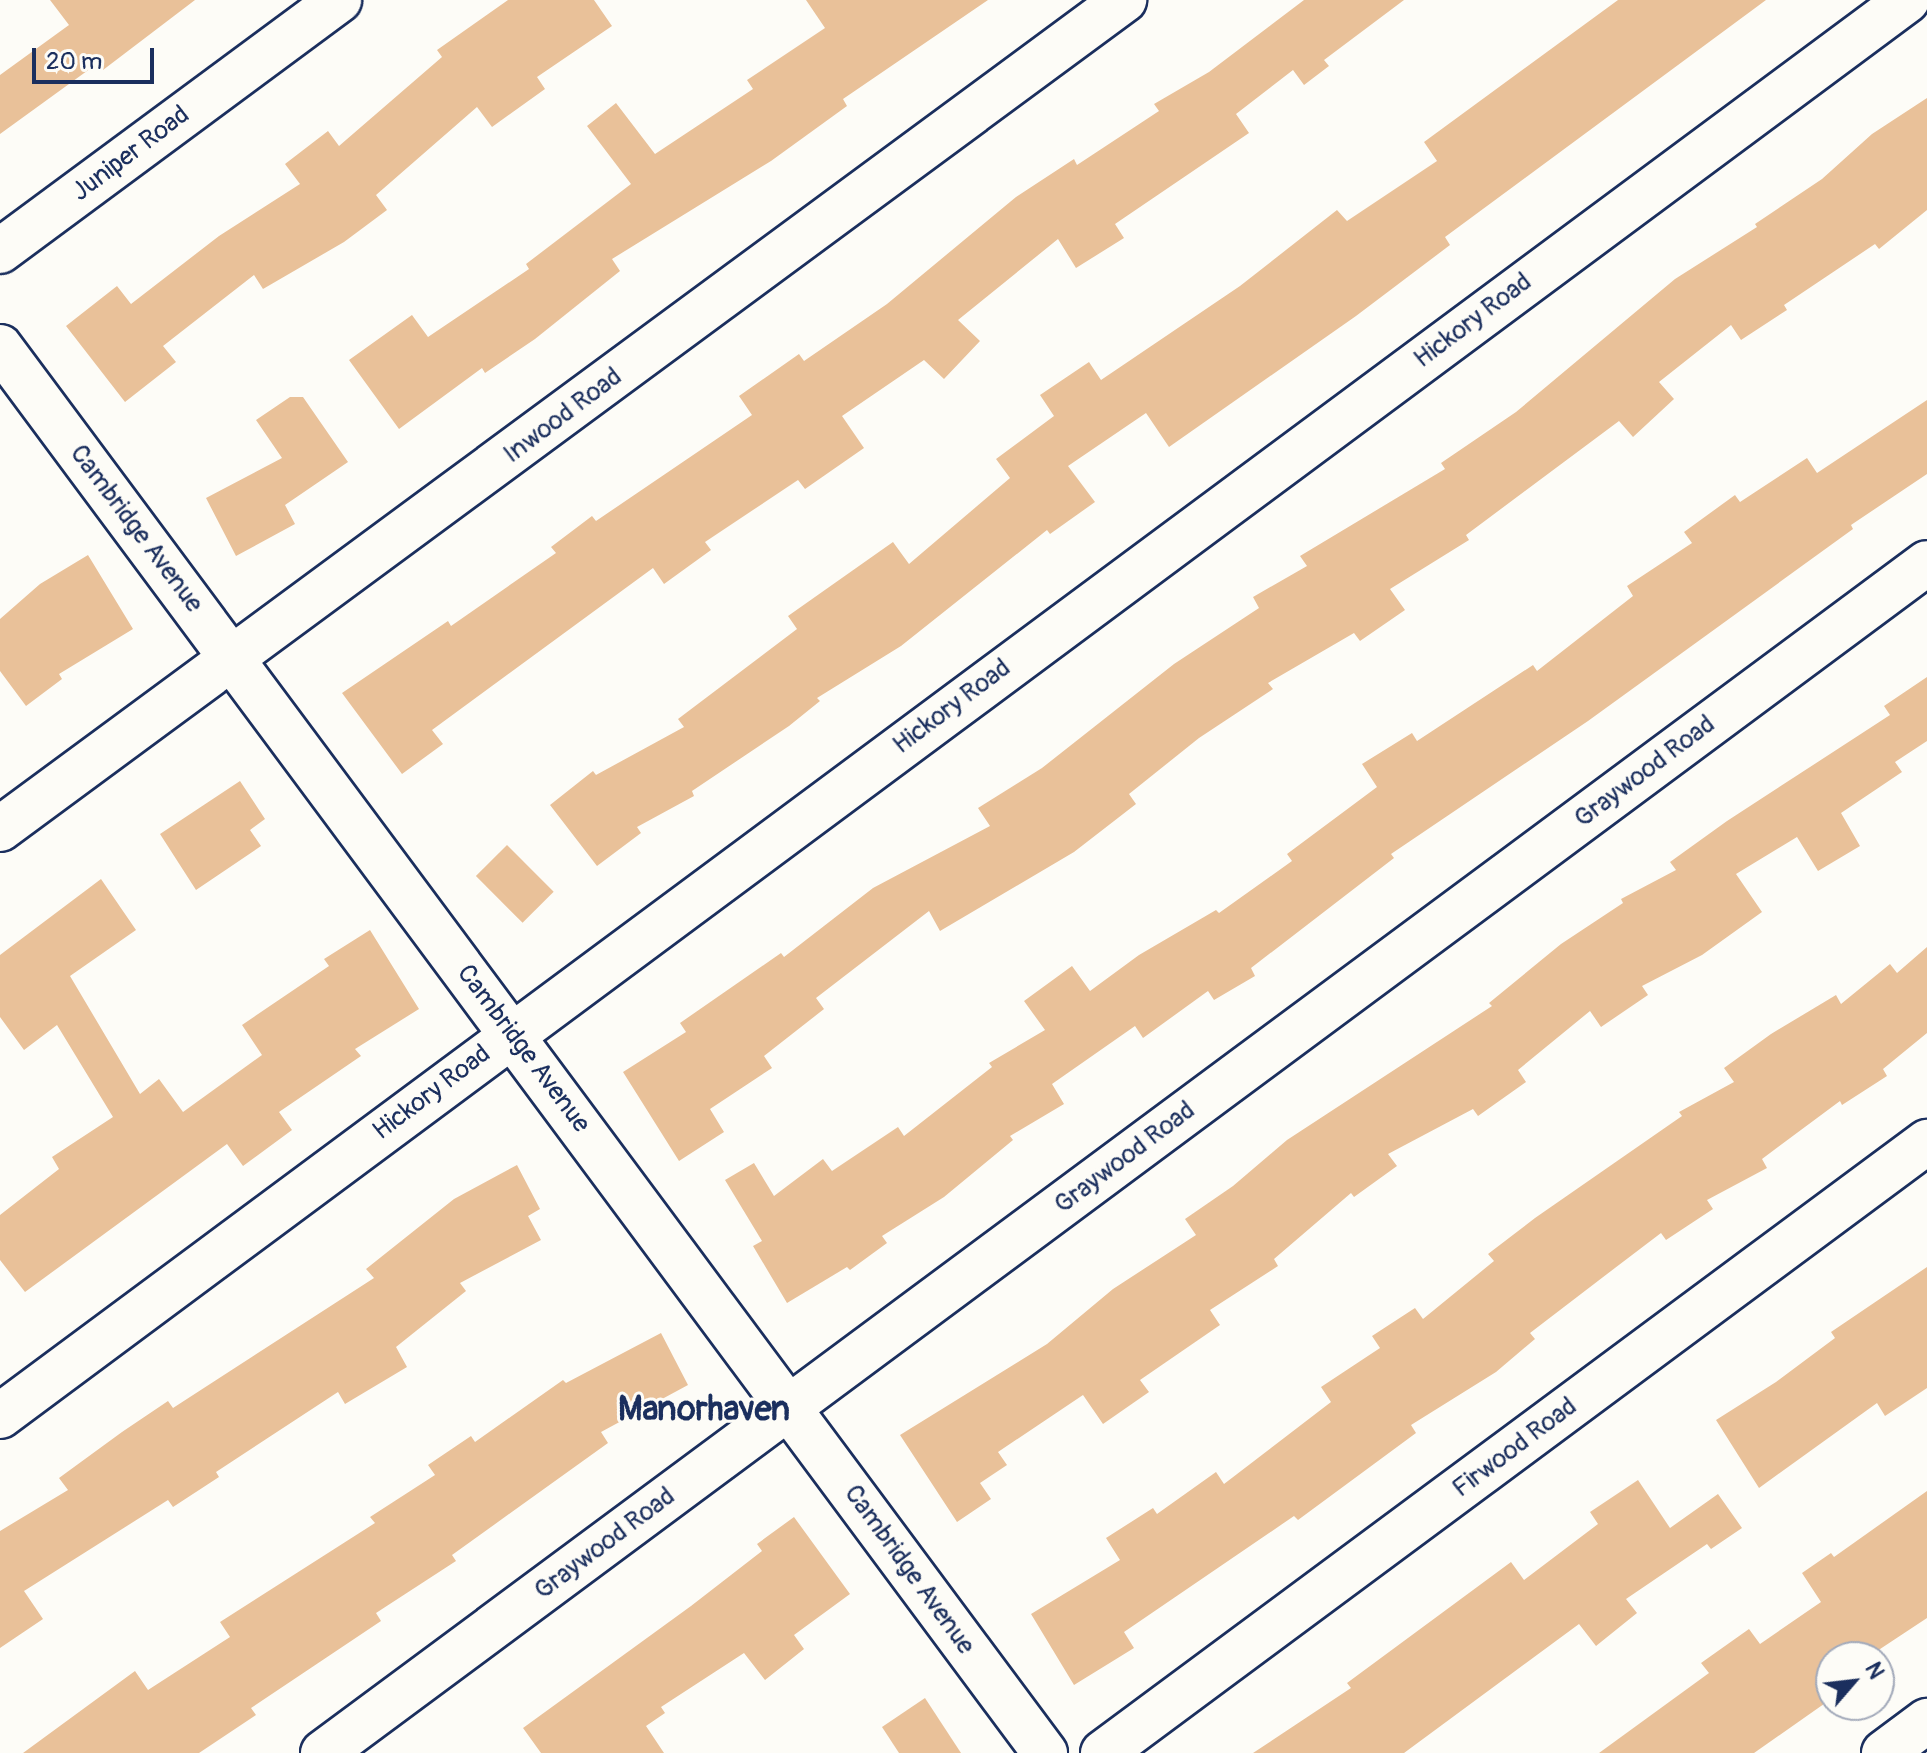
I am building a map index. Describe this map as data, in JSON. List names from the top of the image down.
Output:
{
  "streets": {
    "street": [
      "Juniper Road",
      "Hickory Road",
      "Inwood Road",
      "Cambridge Avenue",
      "Graywood Road",
      "Firwood Road"
    ]
  },
  "crossings": [
    ["Hickory Road", "Cambridge Avenue"],
    ["Inwood Road", "Cambridge Avenue"],
    ["Cambridge Avenue", "Graywood Road"]
  ],
  "districts": ["Manorhaven"],
  "scale_bar": "20 m",
  "north": "top right"
}
